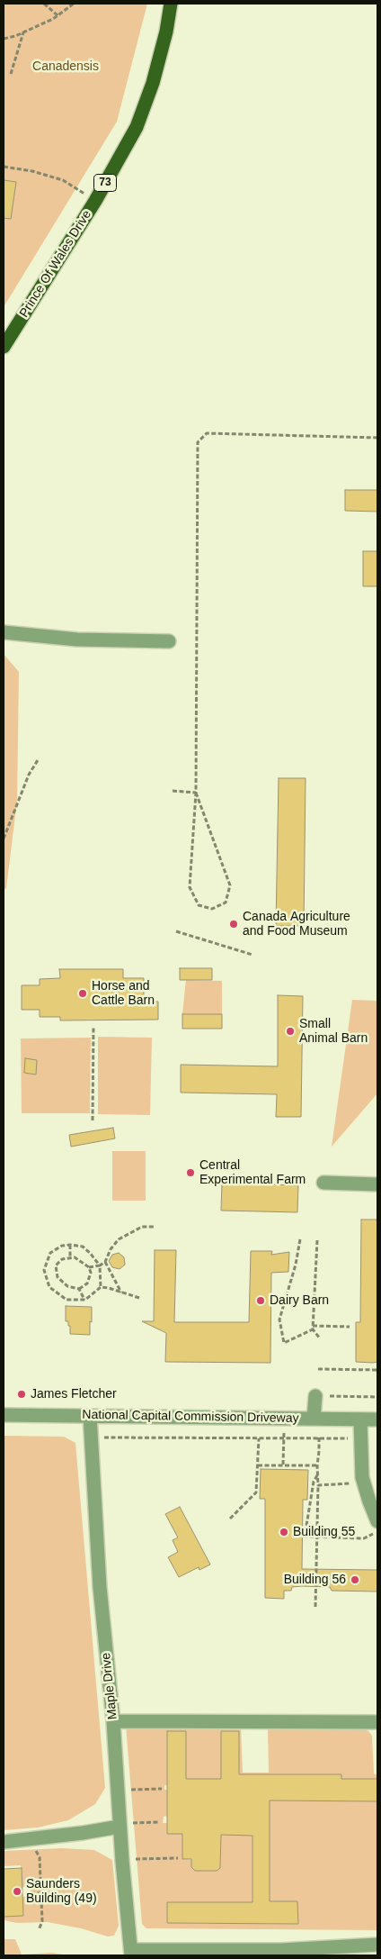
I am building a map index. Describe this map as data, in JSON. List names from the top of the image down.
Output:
{
  "streets": {
    "main road": ["73", "Prince Of Wales Drive"],
    "street": ["National Capital Commission Driveway", "Maple Drive"]
  },
  "crossings": [
    ["National Capital Commission Driveway", "Maple Drive"]
  ],
  "parks": ["Canadensis"],
  "places": [
    "Canada Agriculture and Food Museum",
    "Horse and Cattle Barn",
    "Small Animal Barn",
    "Central Experimental Farm",
    "Dairy Barn",
    "James Fletcher",
    "Building 55",
    "Building 56",
    "Saunders Building (49)"
  ]
}
